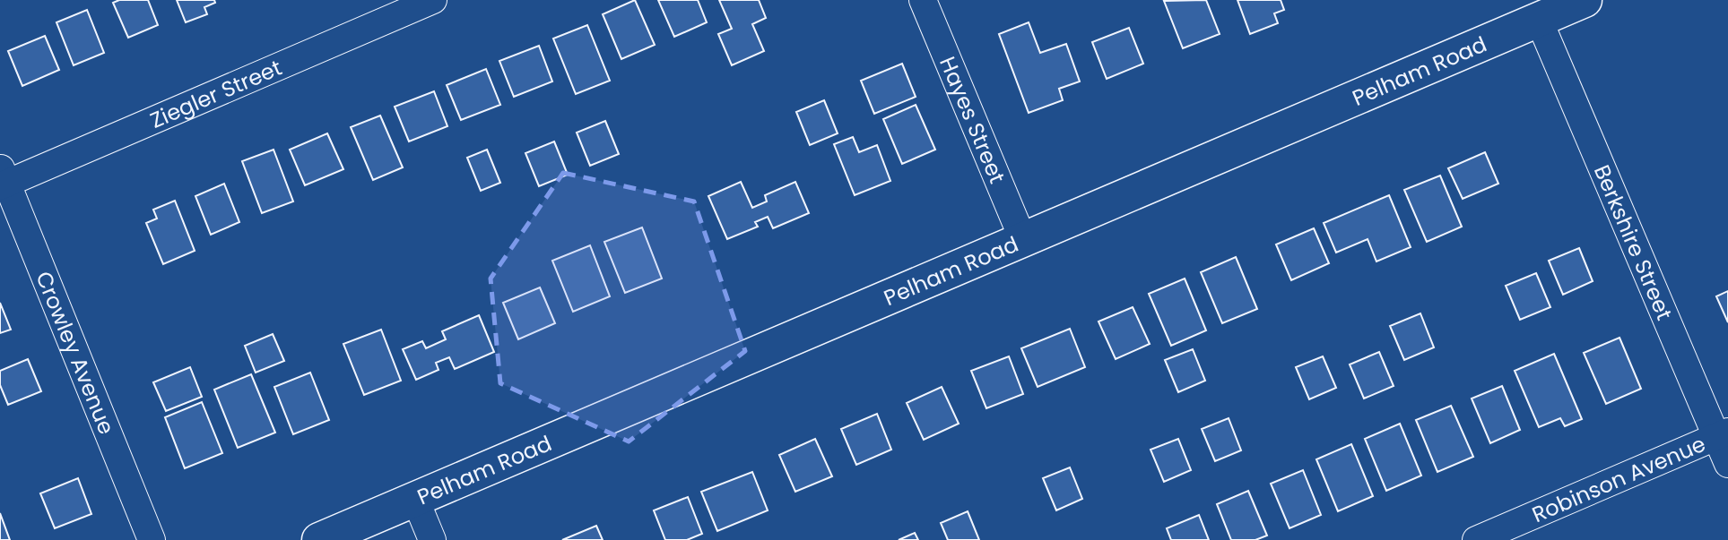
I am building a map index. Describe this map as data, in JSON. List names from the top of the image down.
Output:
{
  "streets": {
    "main road": ["Pelham Road"],
    "street": [
      "Ziegler Street",
      "Hayes Street",
      "Berkshire Street",
      "Crowley Avenue",
      "Robinson Avenue"
    ]
  },
  "crossings": [
    ["Pelham Road", "Hayes Street"],
    ["Pelham Road", "Berkshire Street"],
    ["Ziegler Street", "Crowley Avenue"],
    ["Berkshire Street", "Robinson Avenue"]
  ]
}
